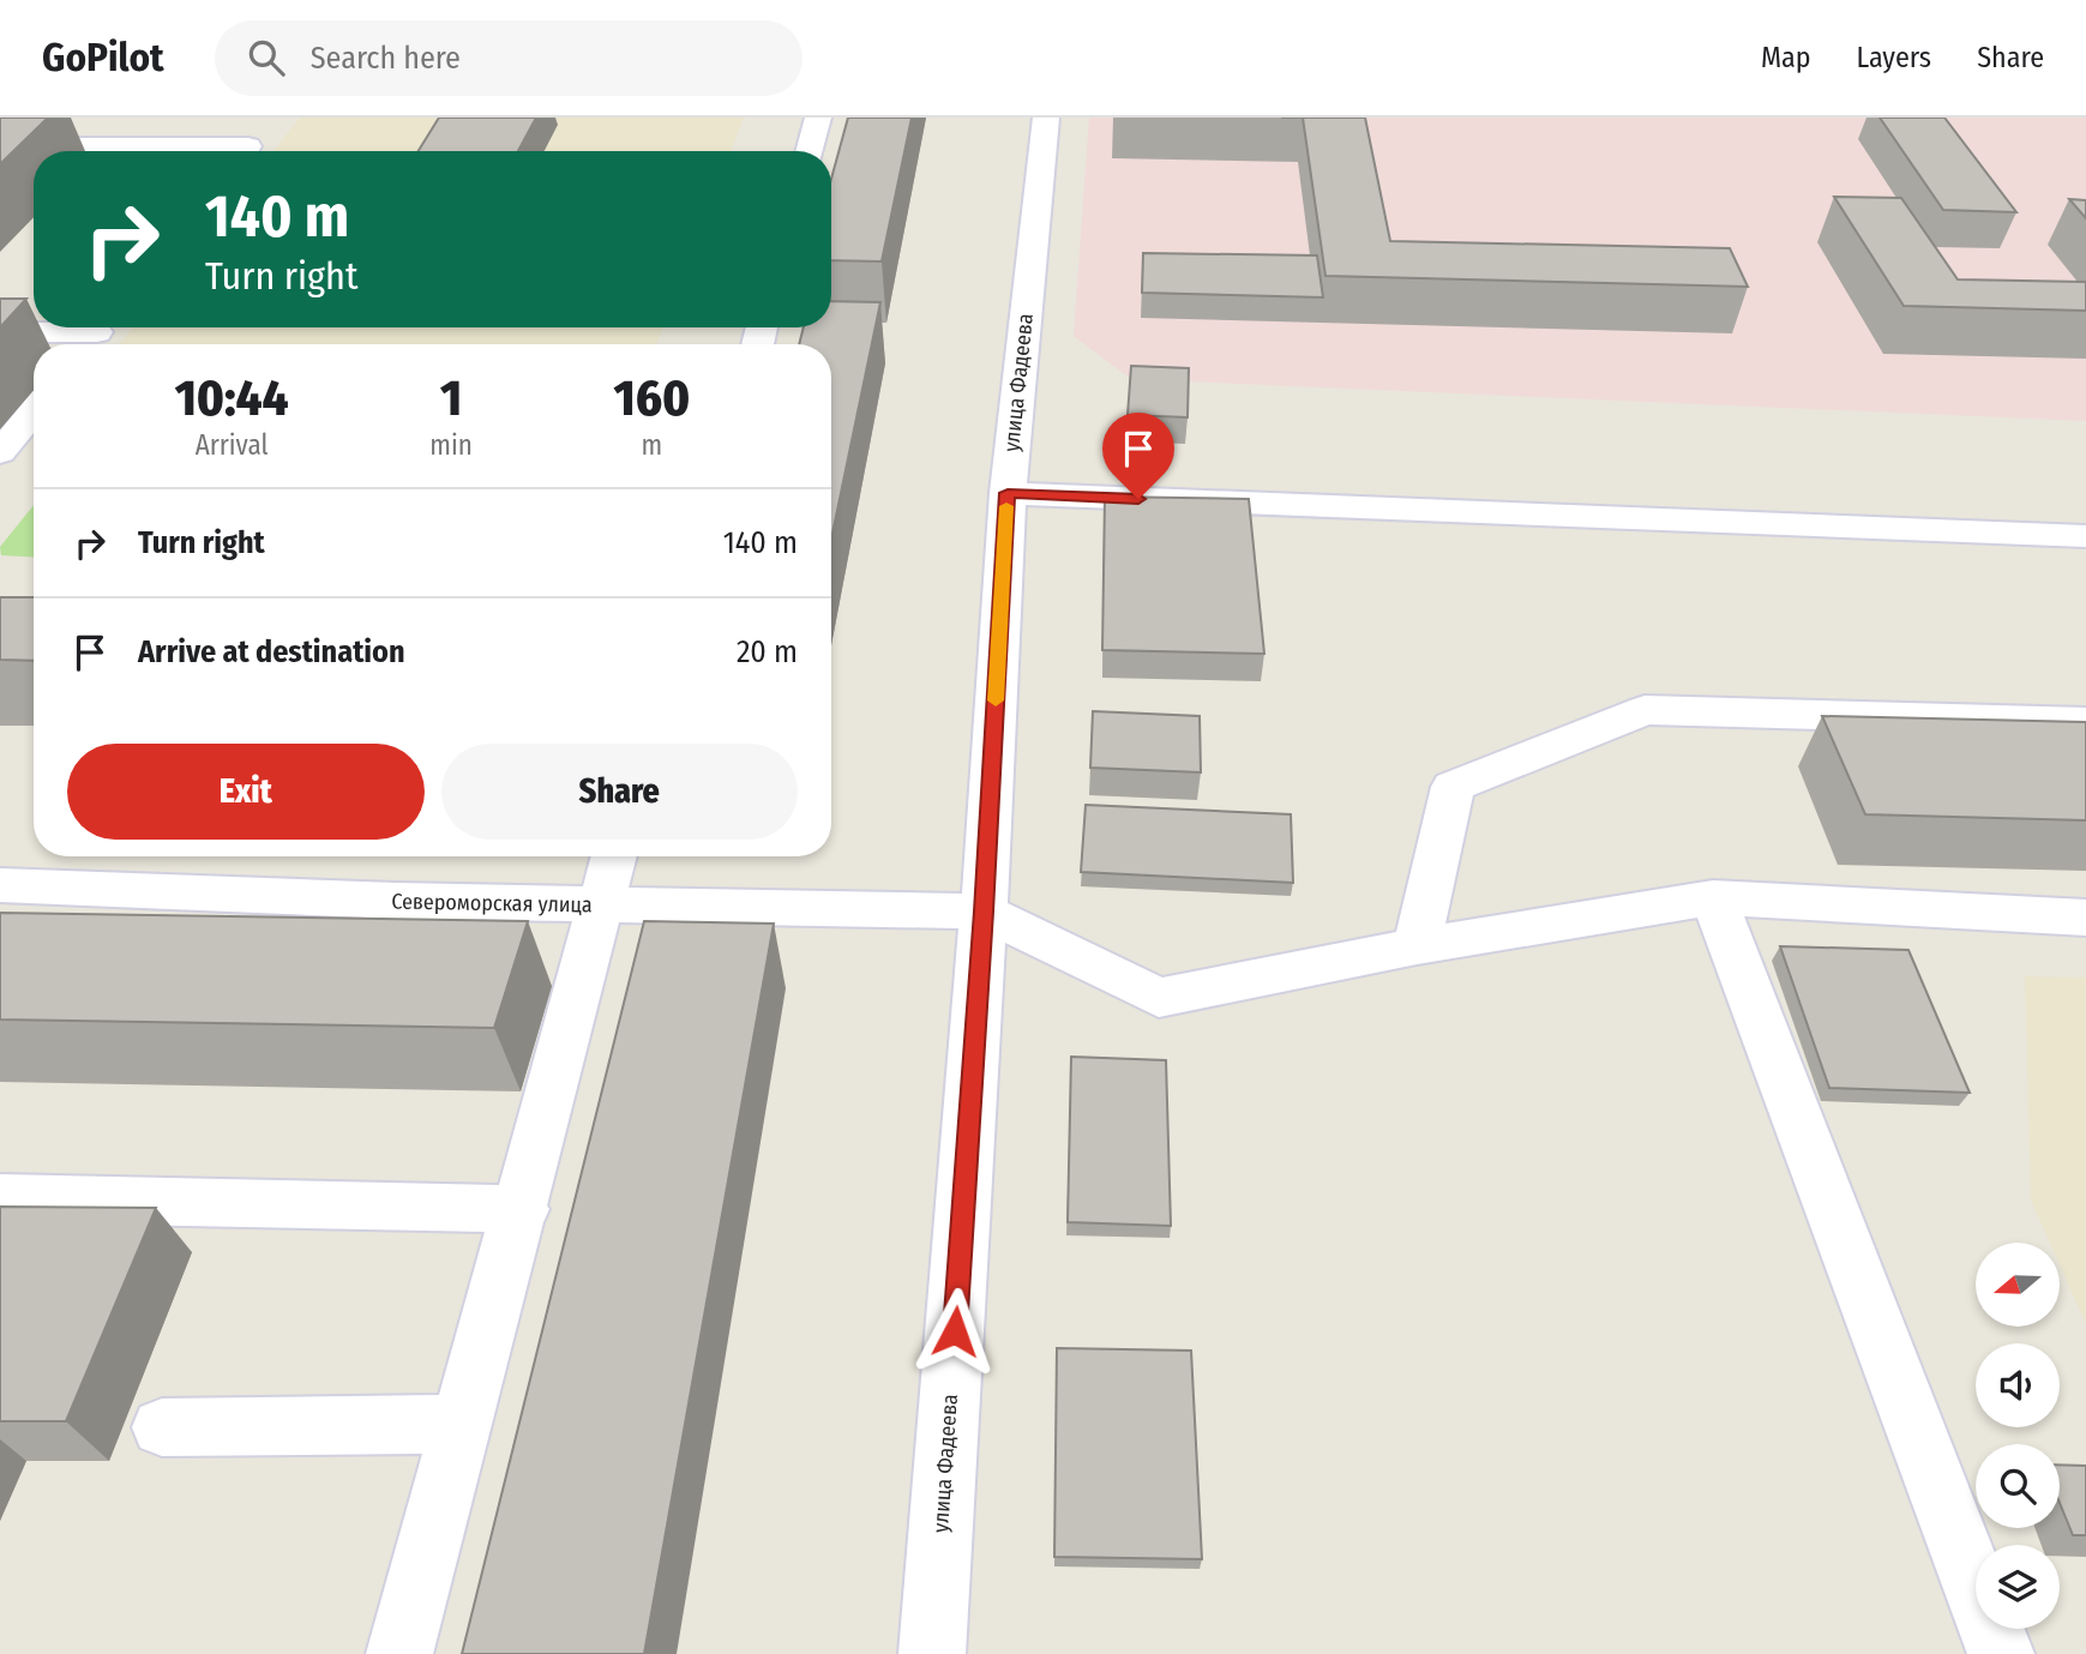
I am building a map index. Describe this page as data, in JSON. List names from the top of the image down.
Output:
{
  "streets": {
    "street": ["улица Фадеева", "Североморская улица"]
  },
  "crossings": [
    ["улица Фадеева", "Североморская улица"]
  ],
  "north": "left",
  "page": {
    "header": "GoPilot",
    "search": "Search here",
    "nav": ["Map", "Layers", "Share"],
    "turn": ["140 m", "Turn right"],
    "eta": [
      "10:44",
      "Arrival",
      "1",
      "min",
      "160",
      "m"
    ],
    "list": [
      {
        "name": "Turn right",
        "value": "140 m"
      },
      {
        "name": "Arrive at destination",
        "value": "20 m"
      }
    ],
    "buttons": ["Exit", "Share"]
  }
}
